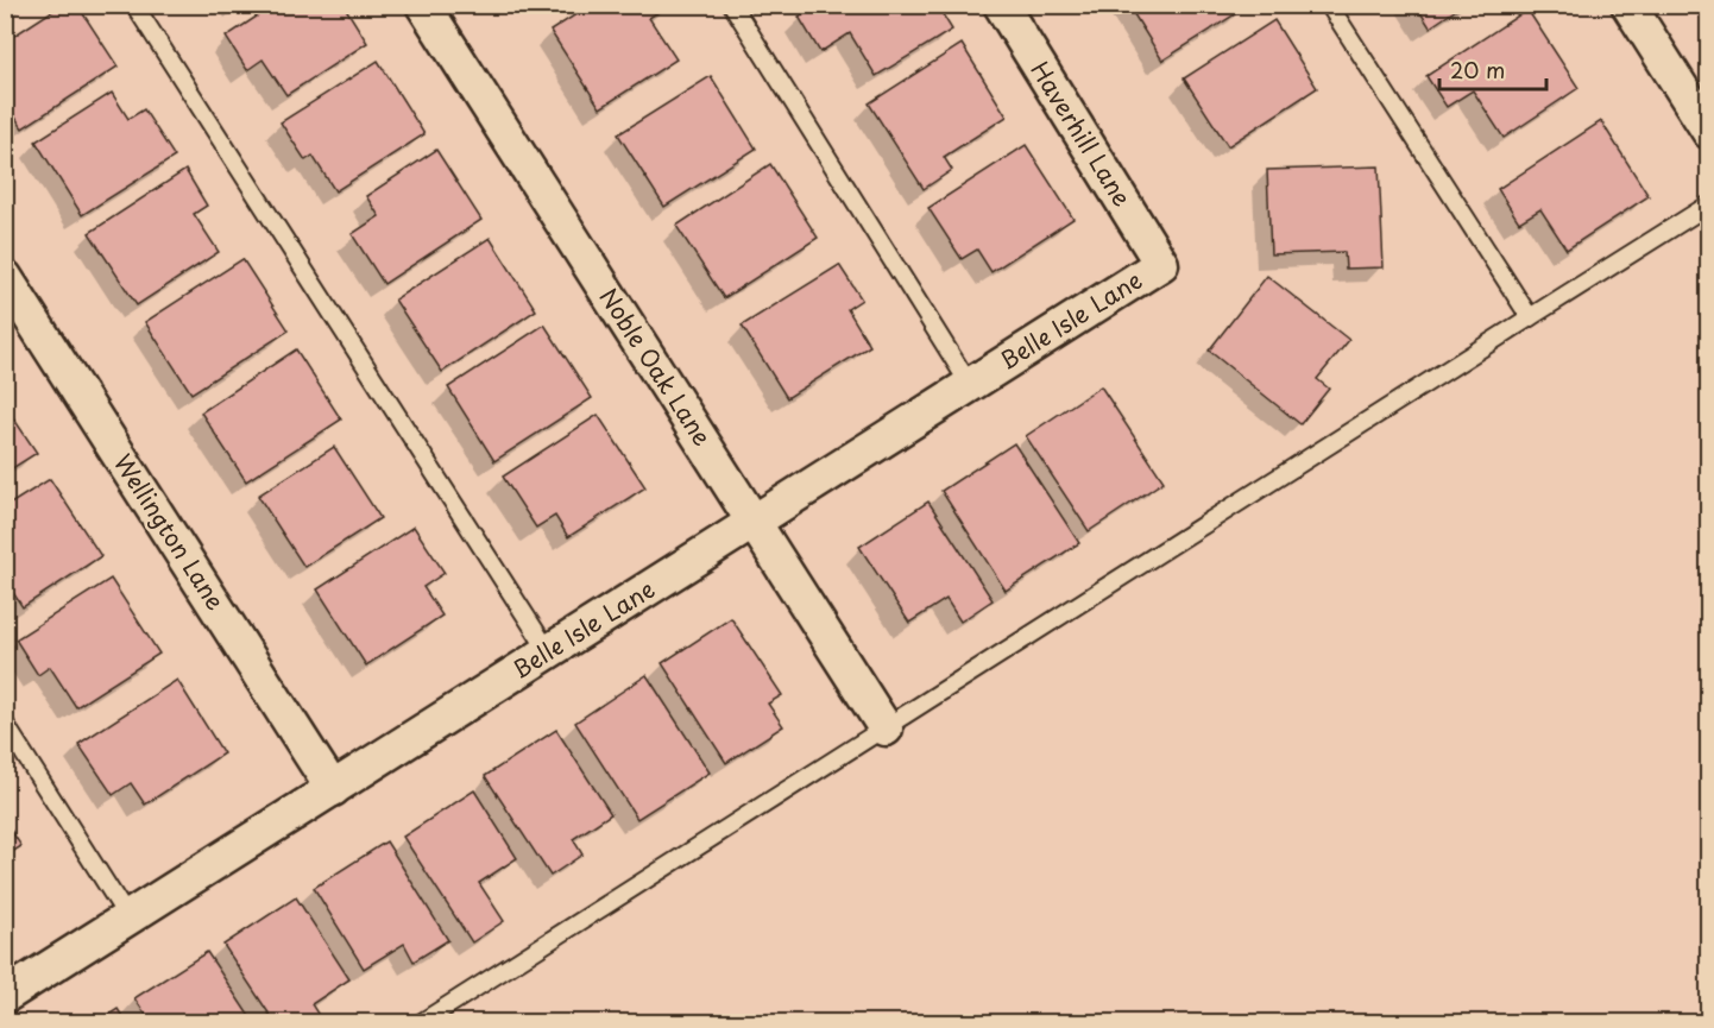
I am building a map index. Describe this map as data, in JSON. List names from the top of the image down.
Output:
{
  "streets": {
    "street": [
      "Haverhill Lane",
      "Belle Isle Lane",
      "Noble Oak Lane",
      "Wellington Lane"
    ]
  },
  "crossings": [
    ["Haverhill Lane", "Belle Isle Lane"],
    ["Belle Isle Lane", "Noble Oak Lane"],
    ["Belle Isle Lane", "Wellington Lane"]
  ],
  "scale_bar": "20 m"
}
